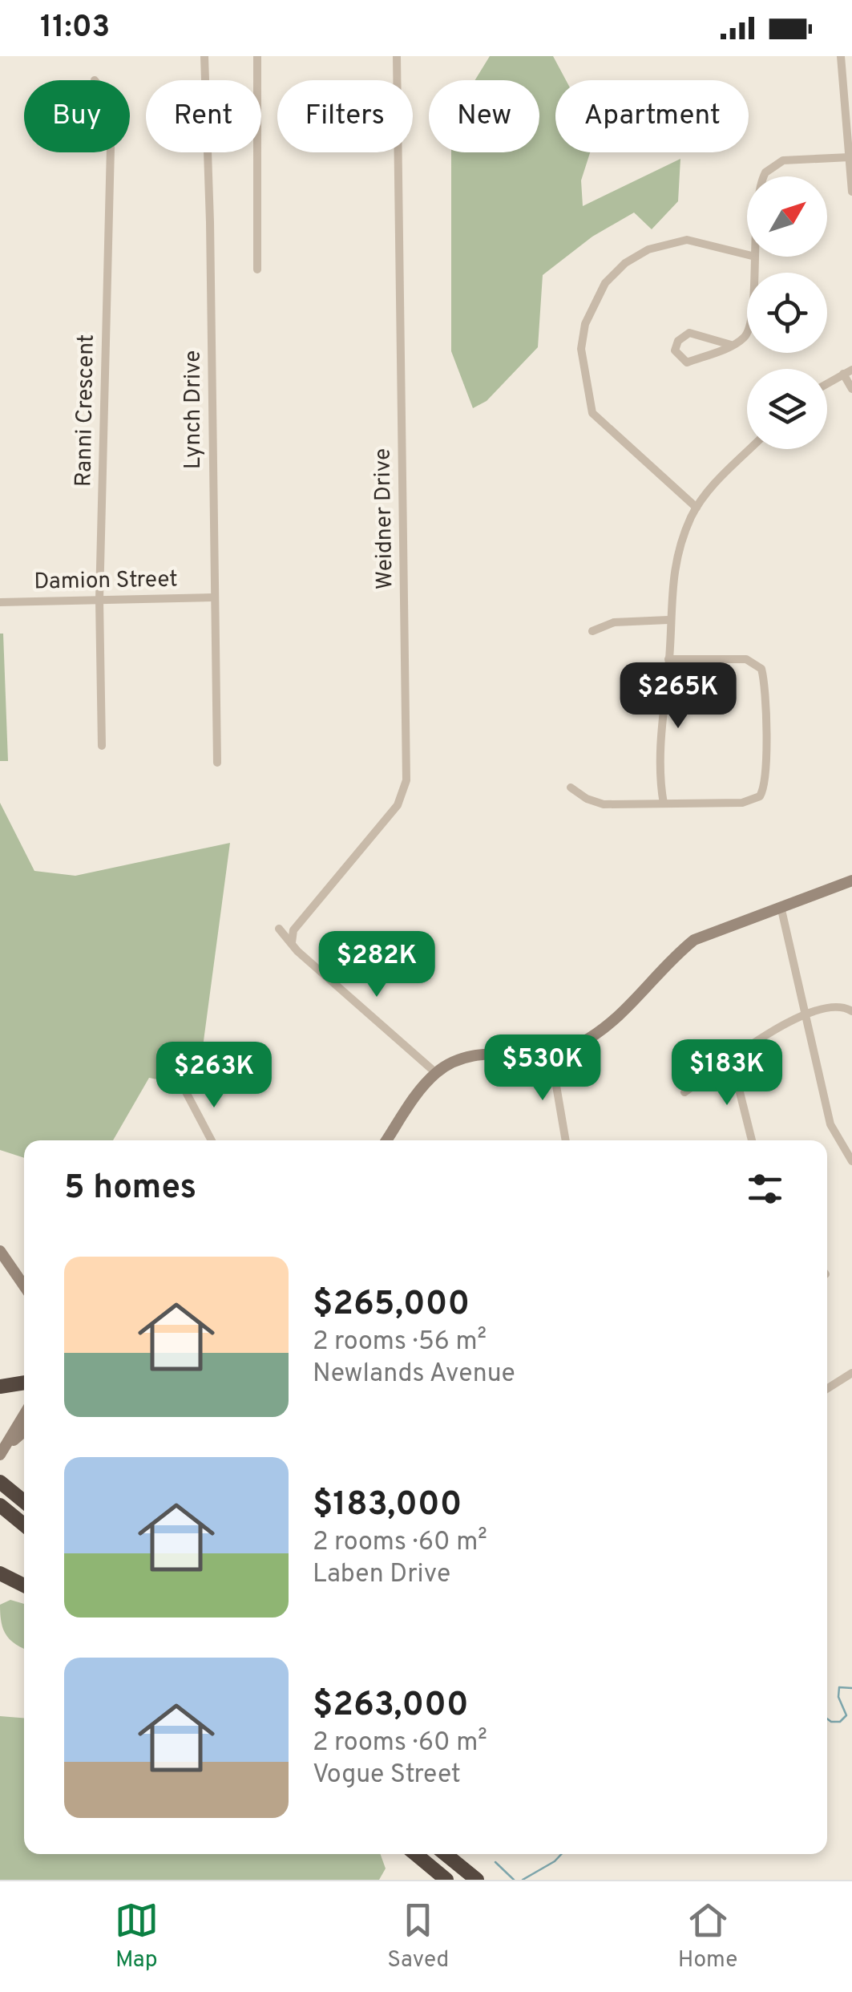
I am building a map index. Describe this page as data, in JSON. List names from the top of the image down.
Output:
{
  "streets": {
    "street": [
      "Lynch Drive",
      "Ranni Crescent",
      "Weidner Drive",
      "Damion Street"
    ]
  },
  "crossings": [
    ["Lynch Drive", "Damion Street"],
    ["Ranni Crescent", "Damion Street"]
  ],
  "north": "top right",
  "page": {
    "status": "11:03",
    "chip": [
      "Buy",
      "Rent",
      "Filters",
      "New",
      "Apartment"
    ],
    "price": [
      "$265K",
      "$282K",
      "$530K",
      "$183K",
      "$263K"
    ],
    "heading": "5 homes",
    "list": [
      {
        "name": "$265,000",
        "note": "2 rooms · 56 m² · Newlands Avenue"
      },
      {
        "name": "$183,000",
        "note": "2 rooms · 60 m² · Laben Drive"
      },
      {
        "name": "$263,000",
        "note": "2 rooms · 60 m² · Vogue Street"
      }
    ],
    "tabs": ["Map", "Saved", "Home"]
  }
}
